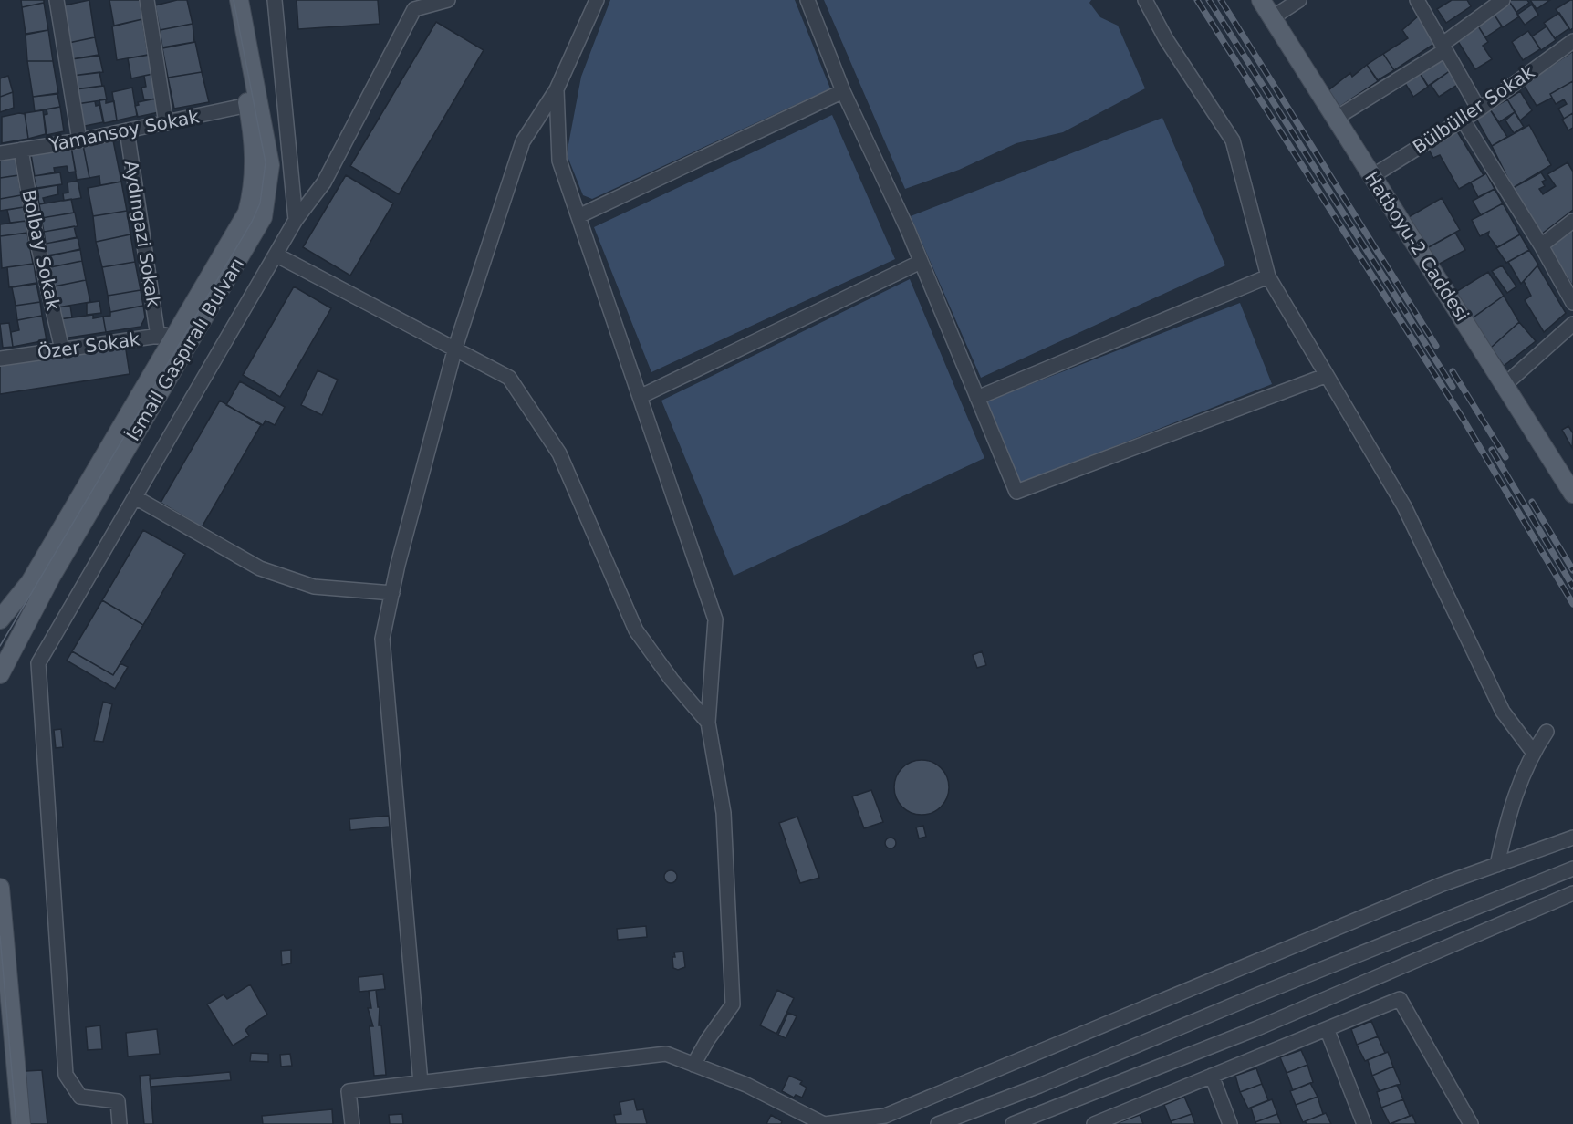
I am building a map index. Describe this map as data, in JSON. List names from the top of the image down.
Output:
{
  "streets": {
    "main road": ["Hatboyu-2 Caddesi", "İsmail Gaspıralı Bulvarı"],
    "street": [
      "Bülbüller Sokak",
      "Yamansoy Sokak",
      "Aydıngazi Sokak",
      "Bolbay Sokak",
      "Özer Sokak"
    ]
  },
  "crossings": [
    ["Bülbüller Sokak", "Hatboyu-2 Caddesi"],
    ["Yamansoy Sokak", "Aydıngazi Sokak"],
    ["Yamansoy Sokak", "Bolbay Sokak"],
    ["Aydıngazi Sokak", "Özer Sokak"],
    ["Bolbay Sokak", "Özer Sokak"]
  ]
}
